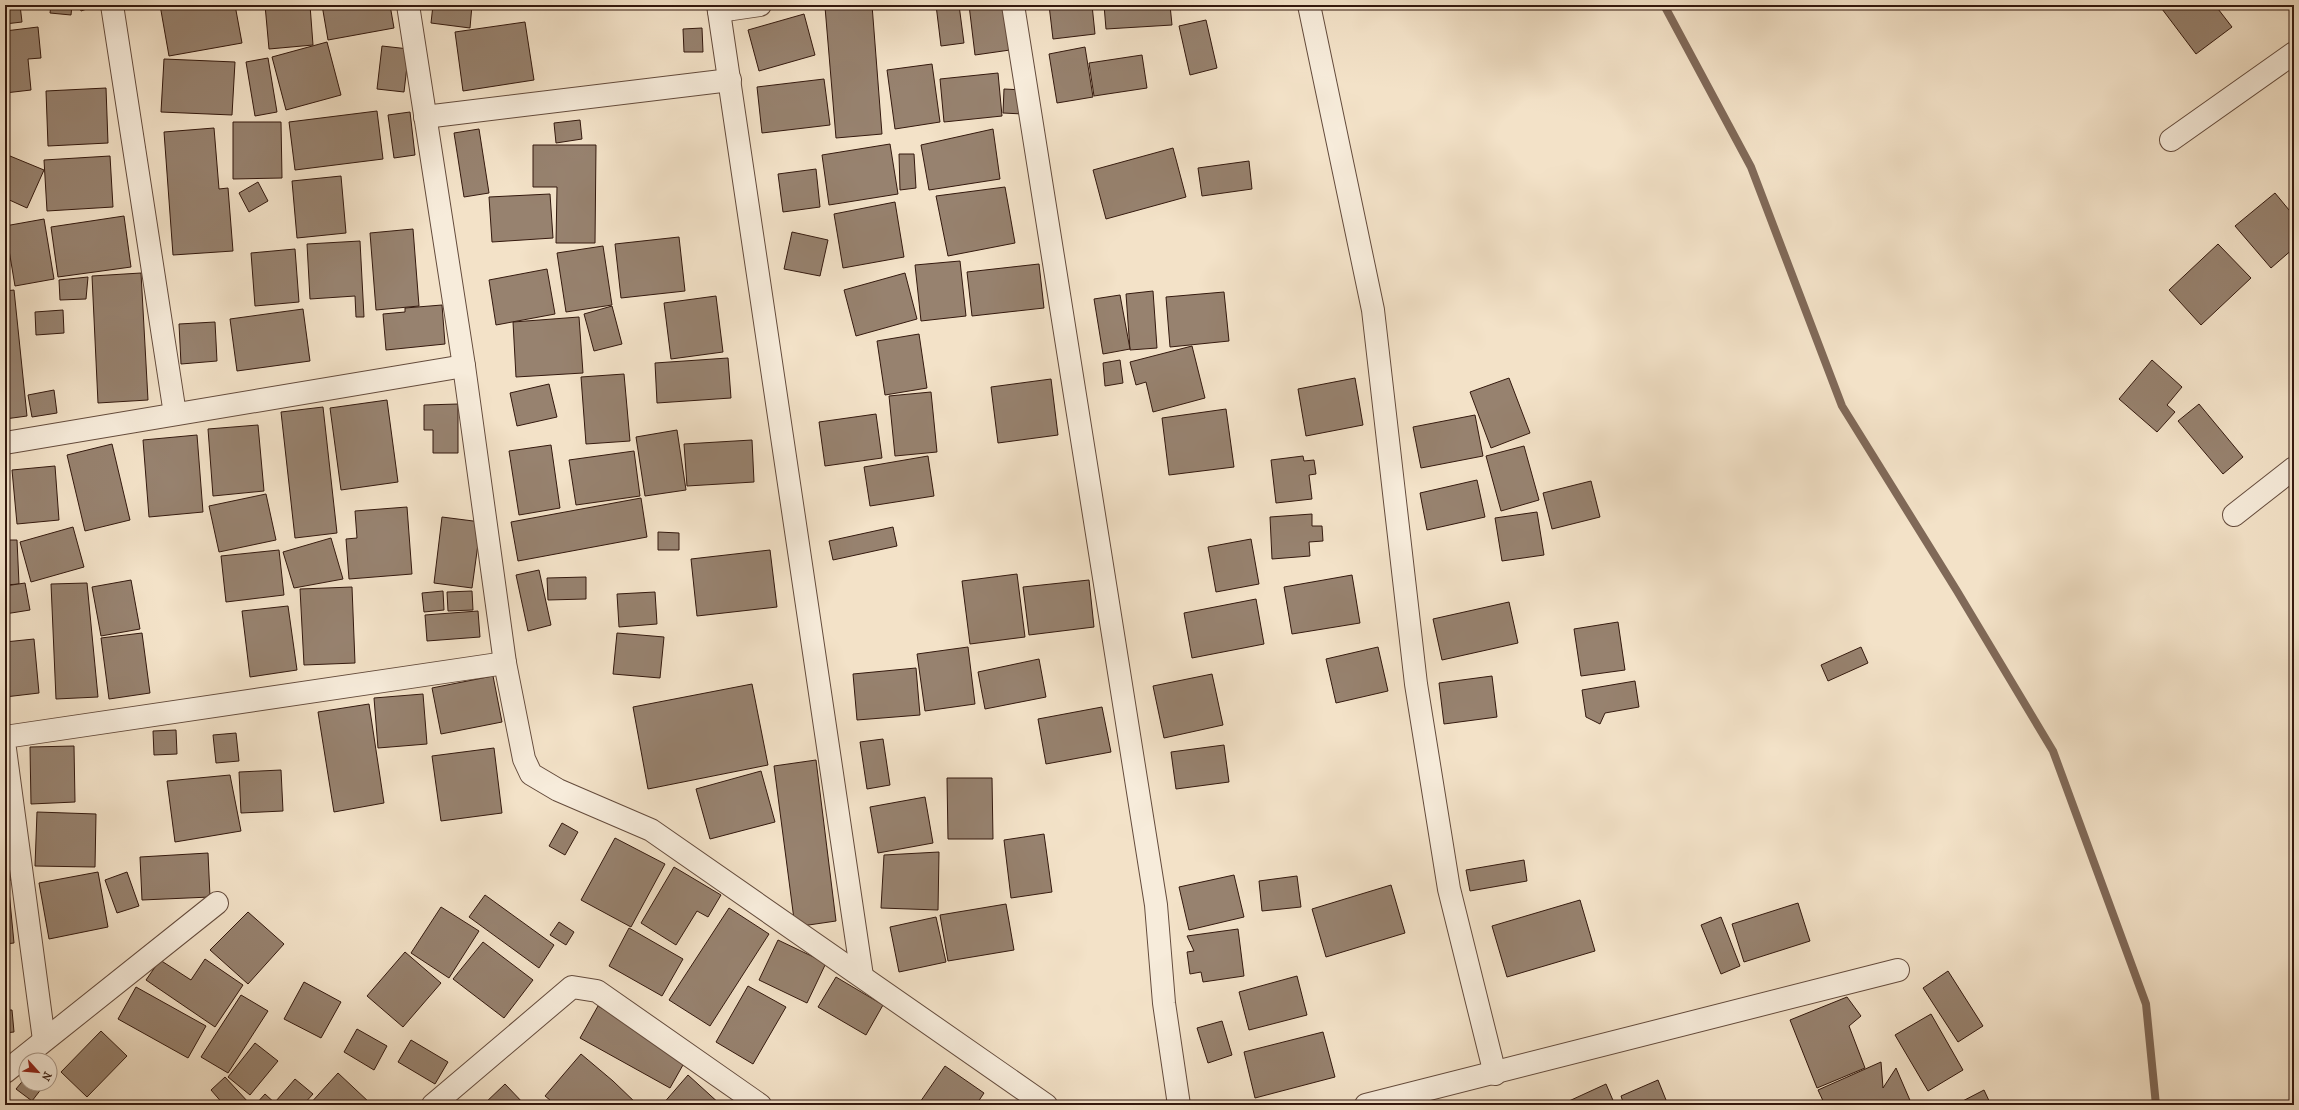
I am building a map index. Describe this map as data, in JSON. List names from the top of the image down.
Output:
{
  "north": "bottom right"
}
